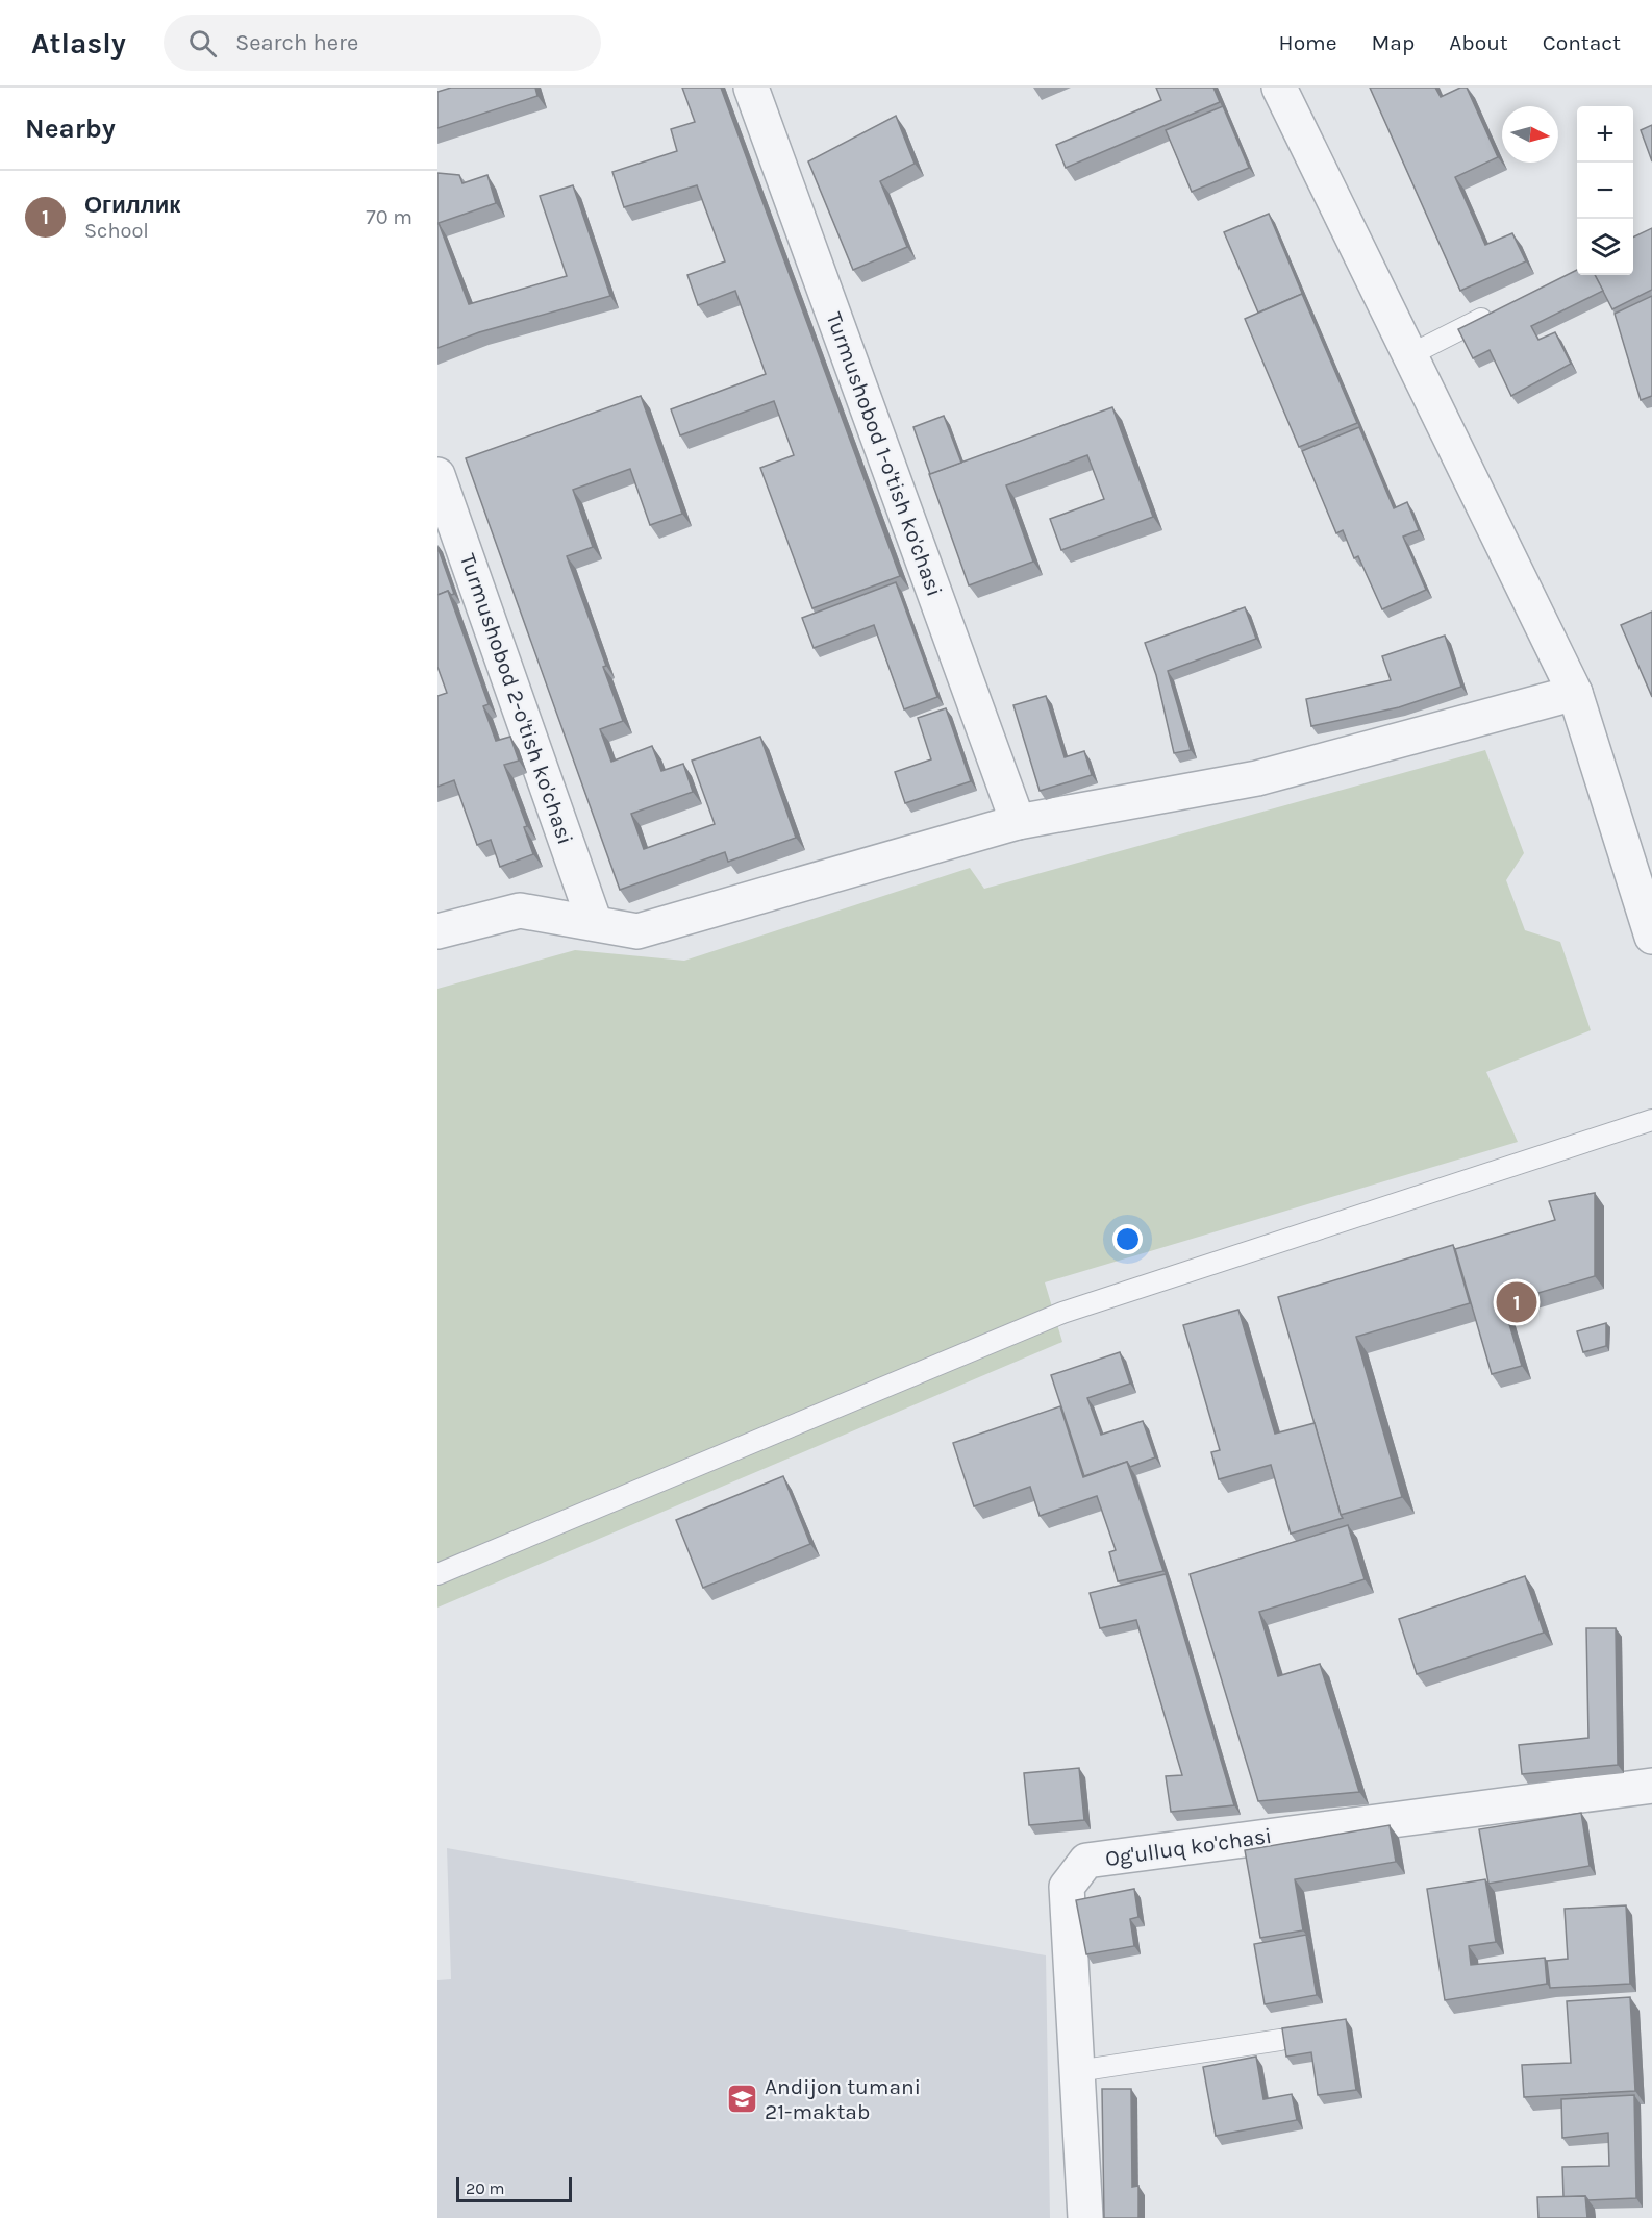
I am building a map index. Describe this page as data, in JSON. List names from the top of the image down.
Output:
{
  "streets": {
    "street": ["Turmushobod 1-o'tish ko'chasi", "Turmushobod 2-o'tish ko'chasi", "Og'ulluq ko'chasi"]
  },
  "places": {
    "school or university": ["Andijon tumani 21-maktab"]
  },
  "scale_bar": "20 m",
  "north": "right",
  "page": {
    "header": "Atlasly",
    "search": "Search here",
    "nav": [
      "Home",
      "Map",
      "About",
      "Contact"
    ],
    "heading": "Nearby",
    "map_buttons": ["+", "−"],
    "list": [
      {
        "mark": "1",
        "name": "Огиллик",
        "note": "School",
        "value": "70 m"
      }
    ],
    "pins": "1",
    "scale": "20 m"
  }
}
